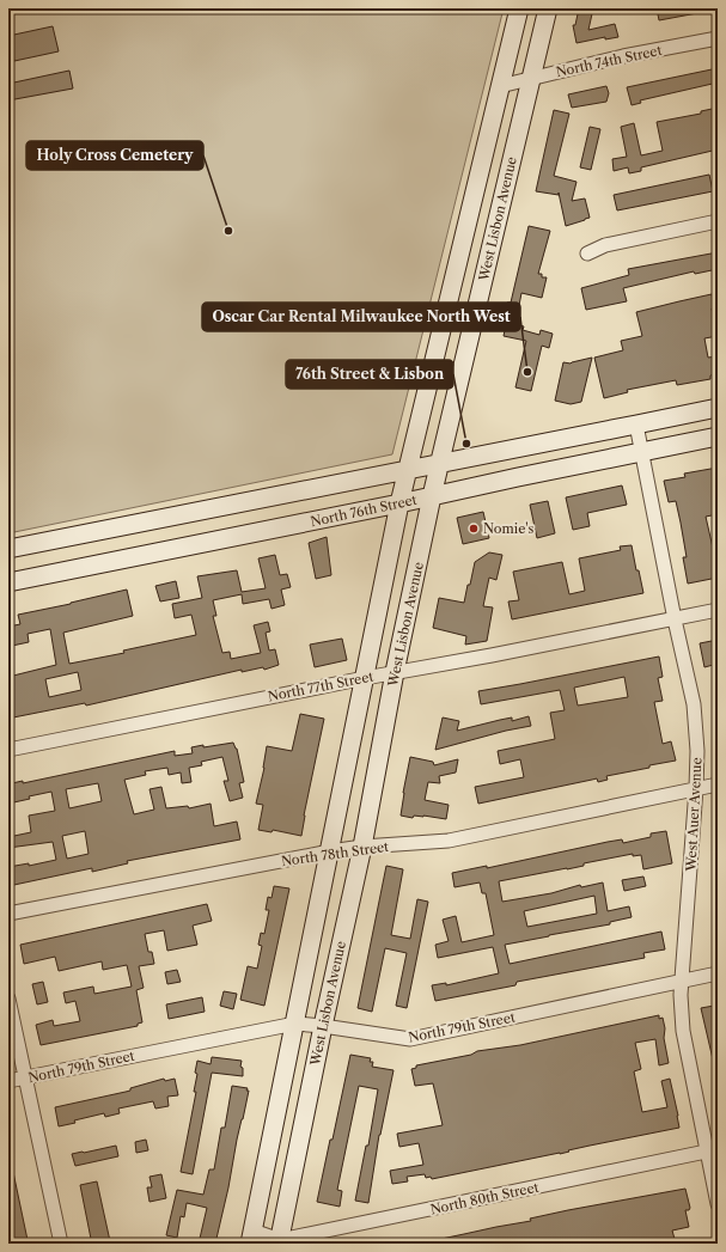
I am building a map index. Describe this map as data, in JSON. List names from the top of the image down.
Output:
{
  "streets": {
    "main road": ["West Lisbon Avenue", "North 76th Street"],
    "street": [
      "North 74th Street",
      "North 77th Street",
      "West Auer Avenue",
      "North 78th Street",
      "North 79th Street",
      "North 80th Street"
    ]
  },
  "crossings": [
    ["North 74th Street", "West Lisbon Avenue"],
    ["West Lisbon Avenue", "North 76th Street"],
    ["West Lisbon Avenue", "North 77th Street"],
    ["West Lisbon Avenue", "North 78th Street"],
    ["West Lisbon Avenue", "North 79th Street"],
    ["West Lisbon Avenue", "North 80th Street"],
    ["North 76th Street", "West Auer Avenue"],
    ["North 77th Street", "West Auer Avenue"],
    ["West Auer Avenue", "North 78th Street"],
    ["West Auer Avenue", "North 79th Street"],
    ["West Auer Avenue", "North 80th Street"]
  ],
  "places": [
    "Holy Cross Cemetery",
    "Oscar Car Rental Milwaukee North West",
    "76th Street & Lisbon",
    "Nomie's"
  ]
}
